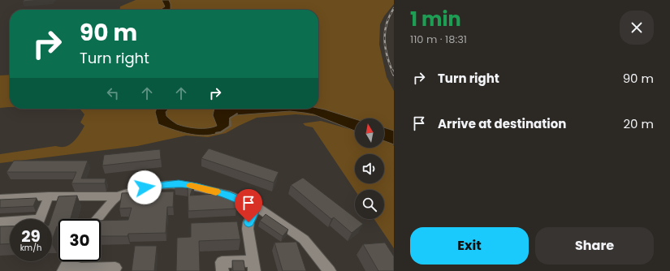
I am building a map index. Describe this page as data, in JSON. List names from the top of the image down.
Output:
{
  "north": "top",
  "page": {
    "heading": ["1 min", "110 m · 18:31"],
    "turn": ["90 m", "Turn right"],
    "list": [
      {
        "name": "Turn right",
        "value": "90 m"
      },
      {
        "name": "Arrive at destination",
        "value": "20 m"
      }
    ],
    "speed": "29 km/h",
    "limit": "30",
    "buttons": ["Exit", "Share"]
  }
}
